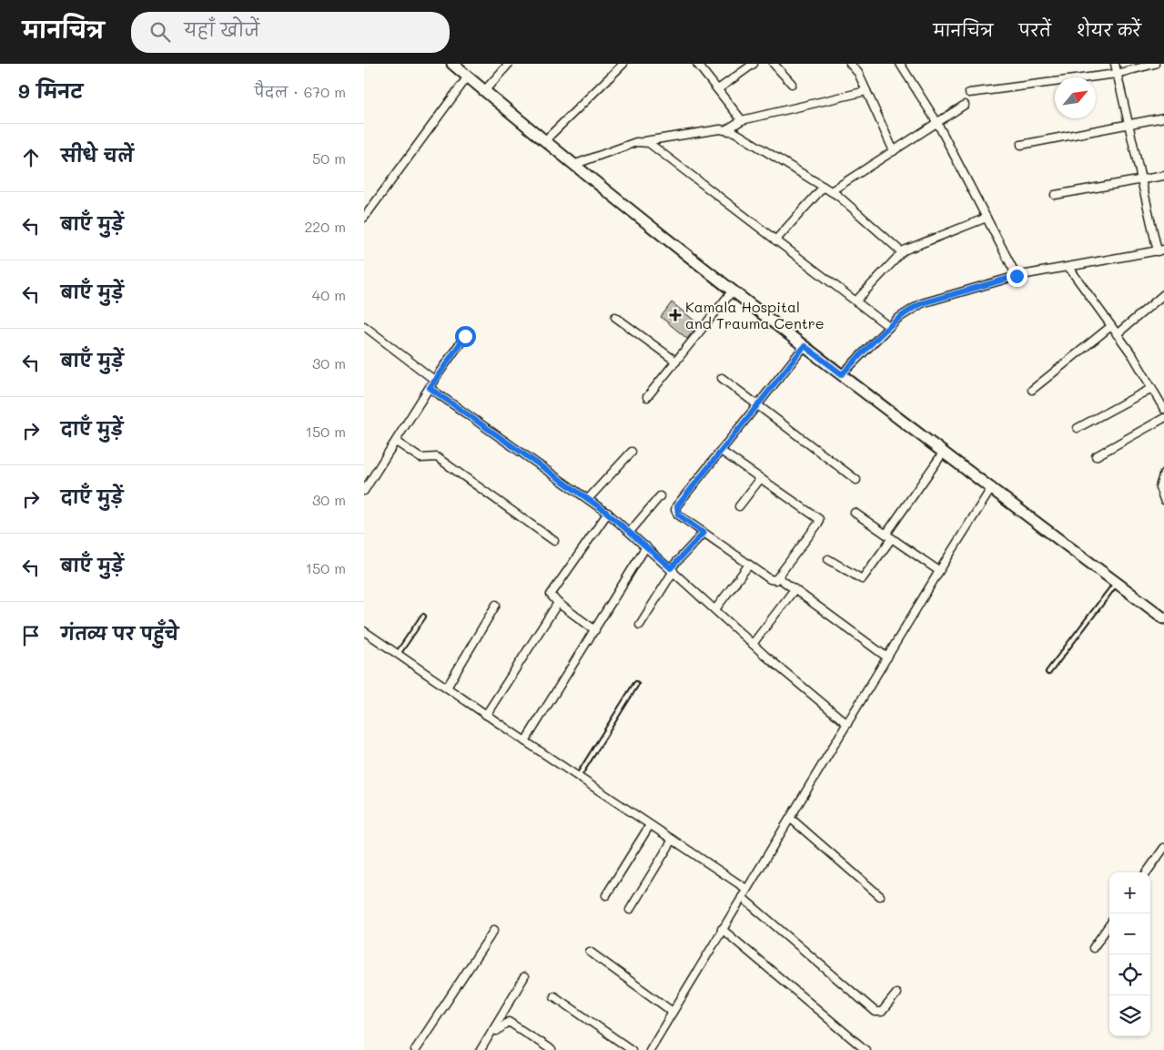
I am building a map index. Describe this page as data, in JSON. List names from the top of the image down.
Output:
{
  "places": {
    "health": ["Kamala Hospital and Trauma Centre"]
  },
  "north": "top right",
  "page": {
    "header": "मानचित्र",
    "search": "यहाँ खोजें",
    "nav": ["मानचित्र", "परतें", "शेयर करें"],
    "heading": ["9 मिनट", "पैदल · 670 m"],
    "list": [
      ["सीधे चलें", "50 m"],
      ["बाएँ मुड़ें", "220 m"],
      ["बाएँ मुड़ें", "40 m"],
      ["बाएँ मुड़ें", "30 m"],
      ["दाएँ मुड़ें", "150 m"],
      ["दाएँ मुड़ें", "30 m"],
      ["बाएँ मुड़ें", "150 m"],
      "गंतव्य पर पहुँचे"
    ],
    "map_buttons": ["+", "−"]
  }
}
